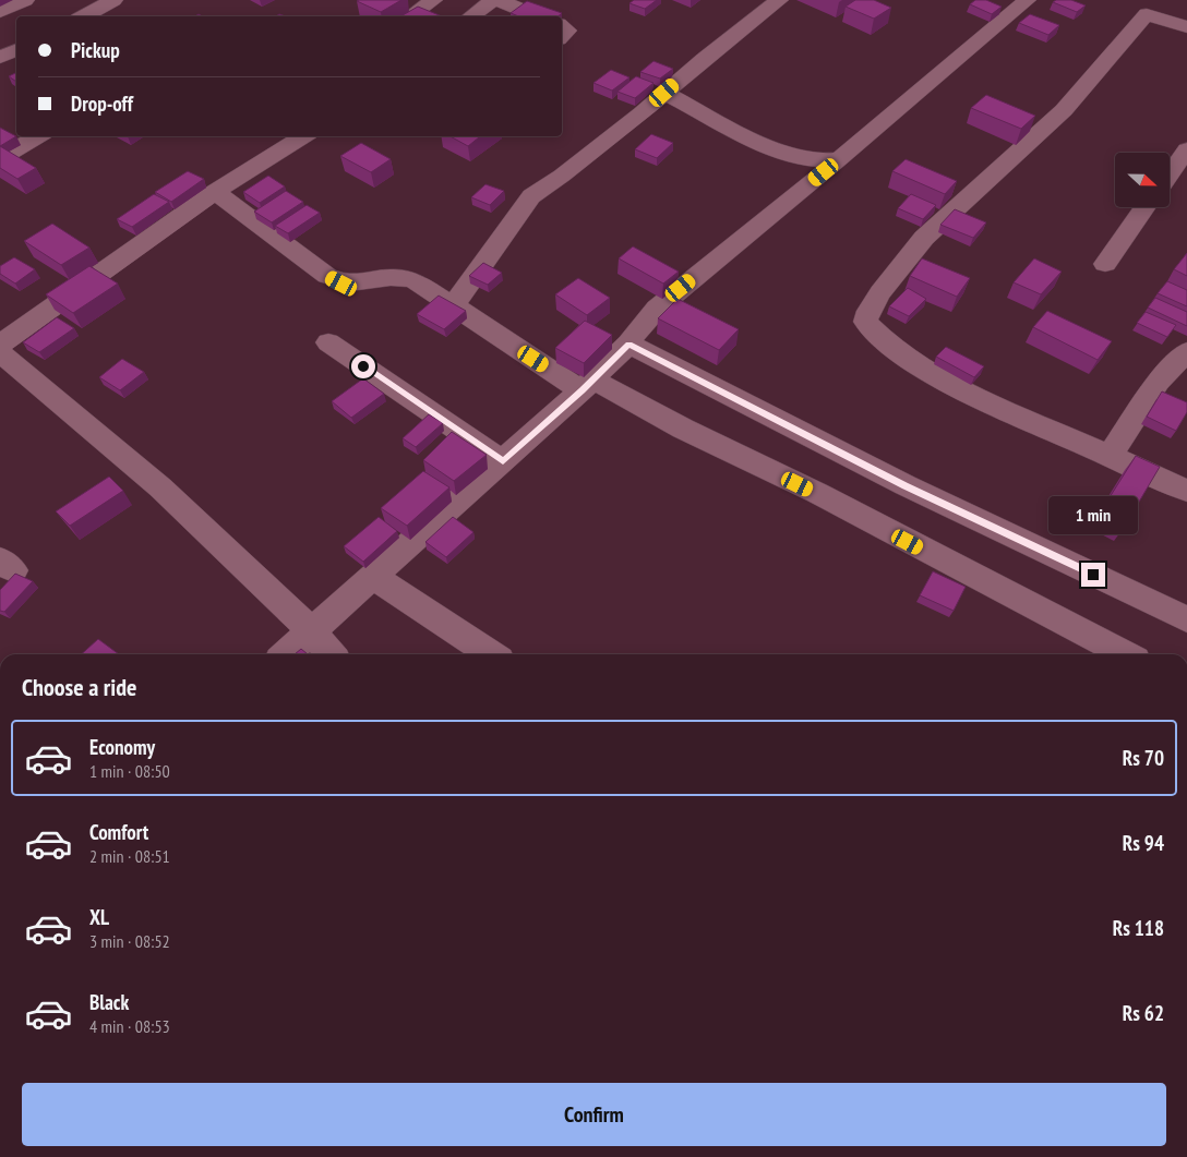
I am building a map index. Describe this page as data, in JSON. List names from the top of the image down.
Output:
{
  "north": "right",
  "page": {
    "banner": ["Pickup", "Drop-off"],
    "bubble": "1 min",
    "heading": "Choose a ride",
    "list": [
      {
        "name": "Economy",
        "note": "1 min · 08:50",
        "value": "Rs 70"
      },
      {
        "name": "Comfort",
        "note": "2 min · 08:51",
        "value": "Rs 94"
      },
      {
        "name": "XL",
        "note": "3 min · 08:52",
        "value": "Rs 118"
      },
      {
        "name": "Black",
        "note": "4 min · 08:53",
        "value": "Rs 62"
      }
    ],
    "buttons": "Confirm"
  }
}
